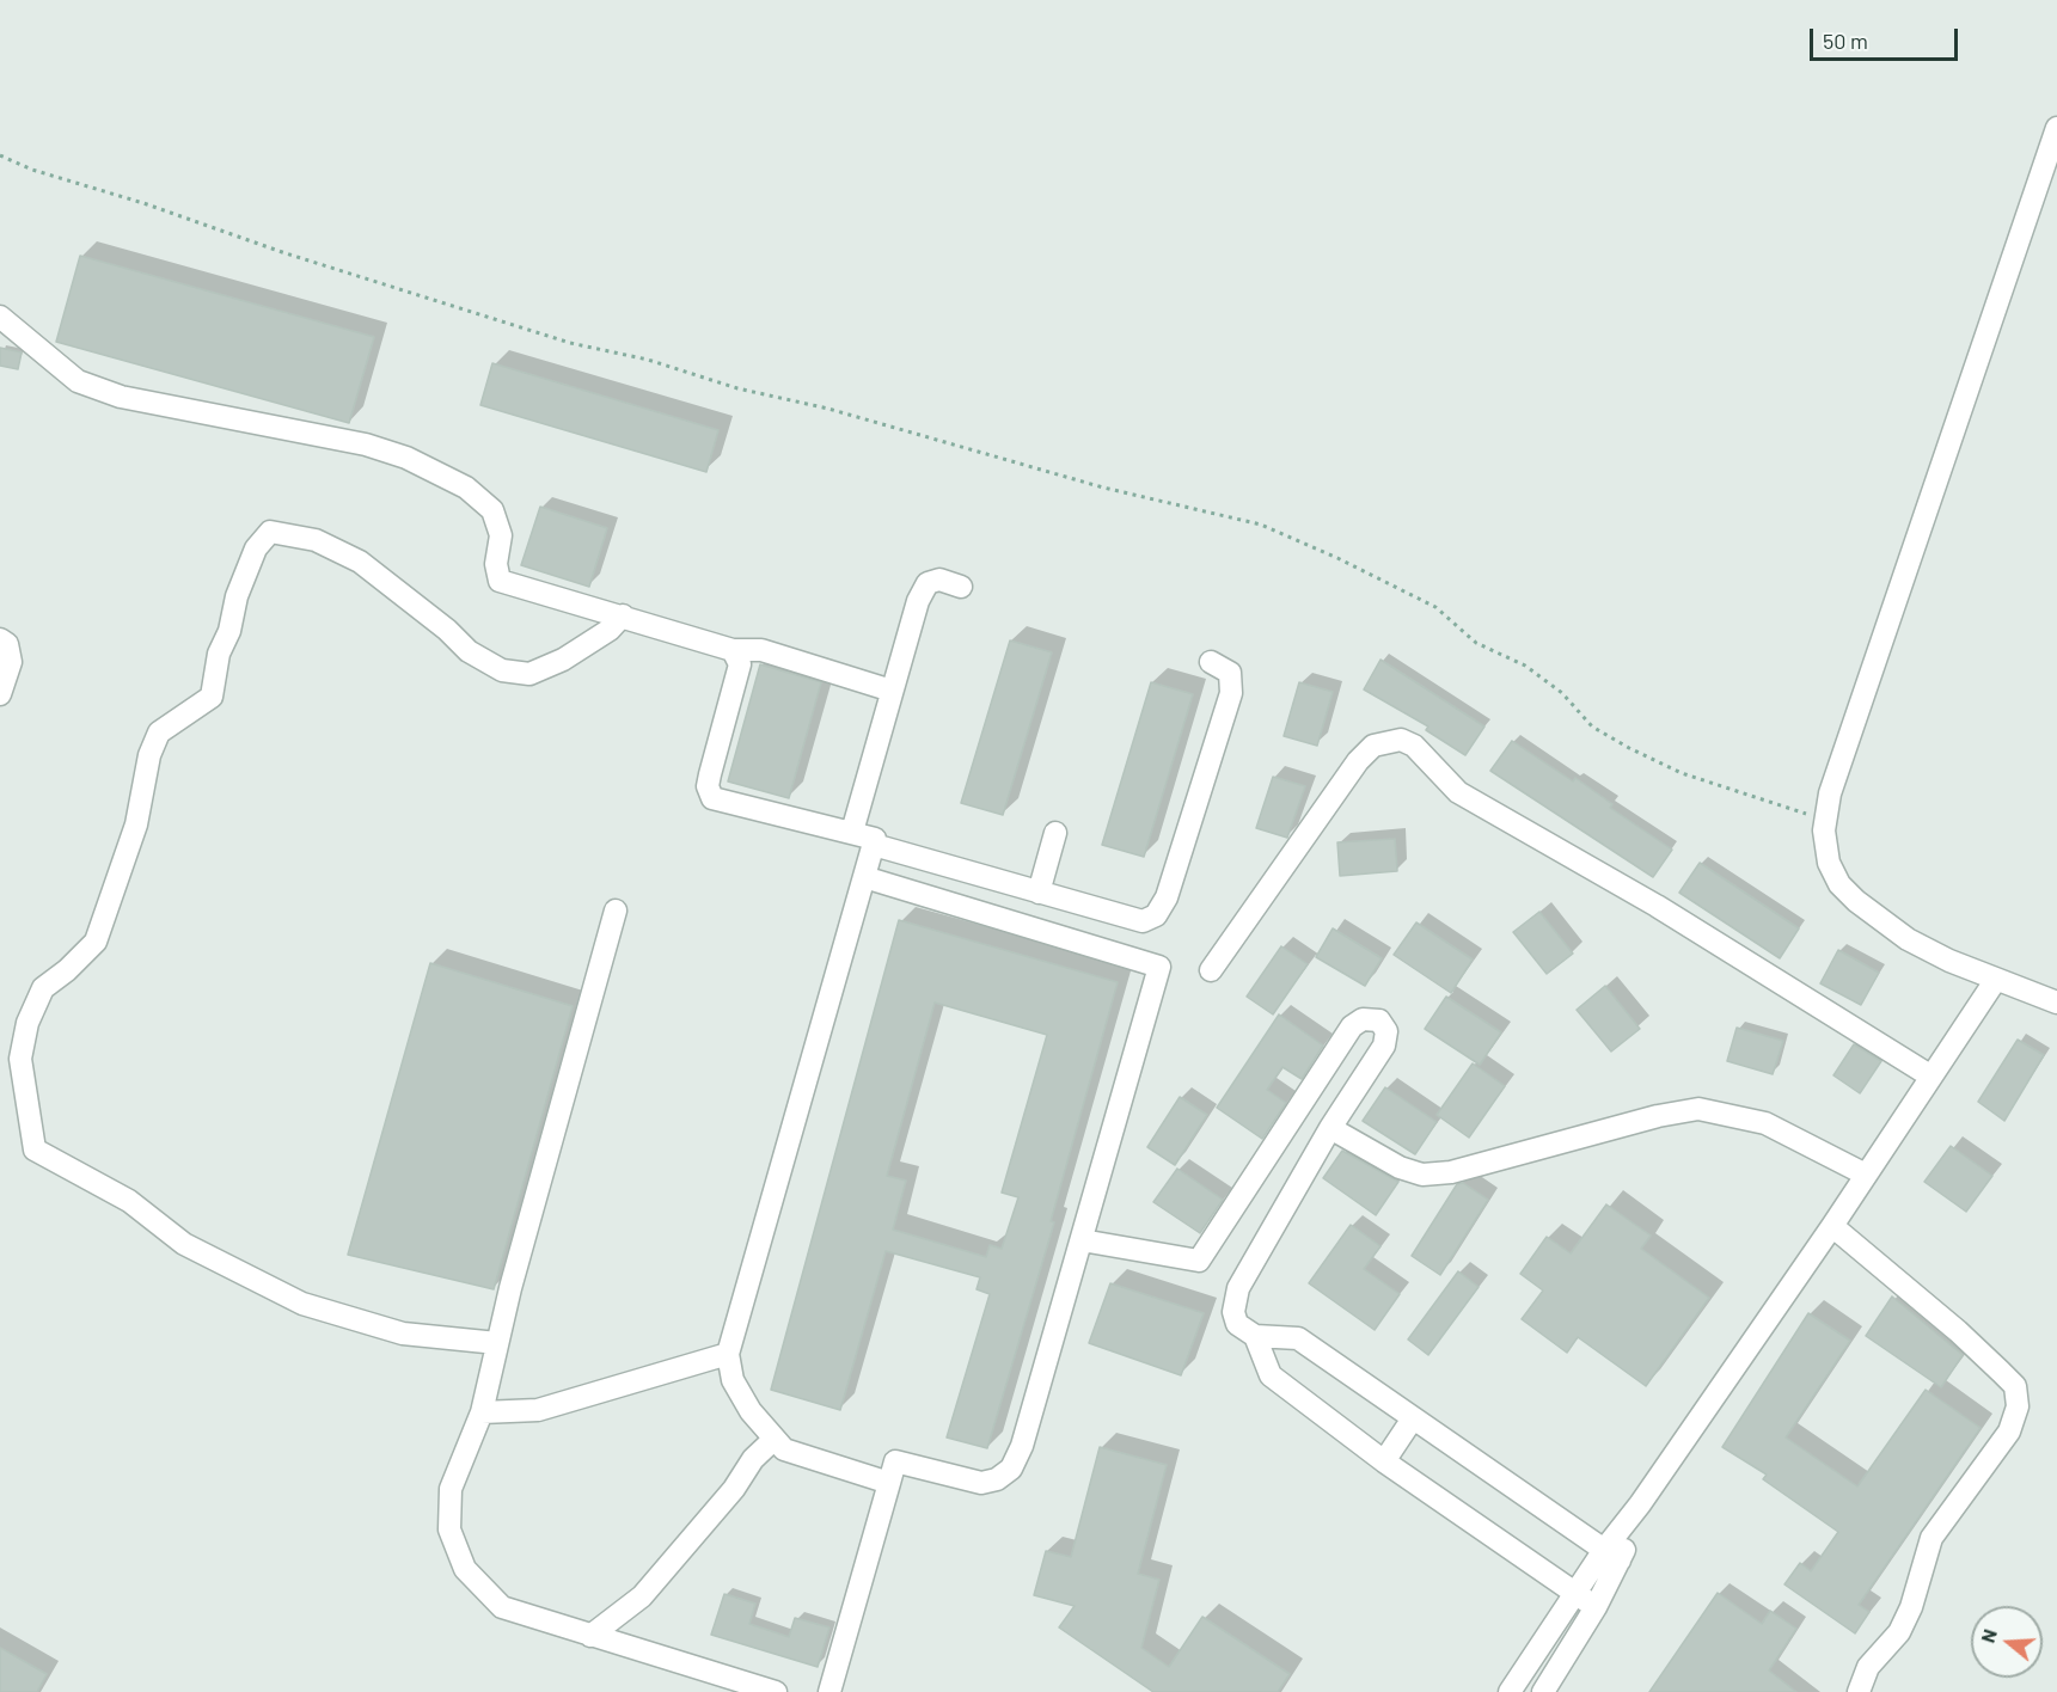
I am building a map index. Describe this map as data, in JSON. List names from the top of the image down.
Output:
{
  "scale_bar": "50 m",
  "north": "left"
}
